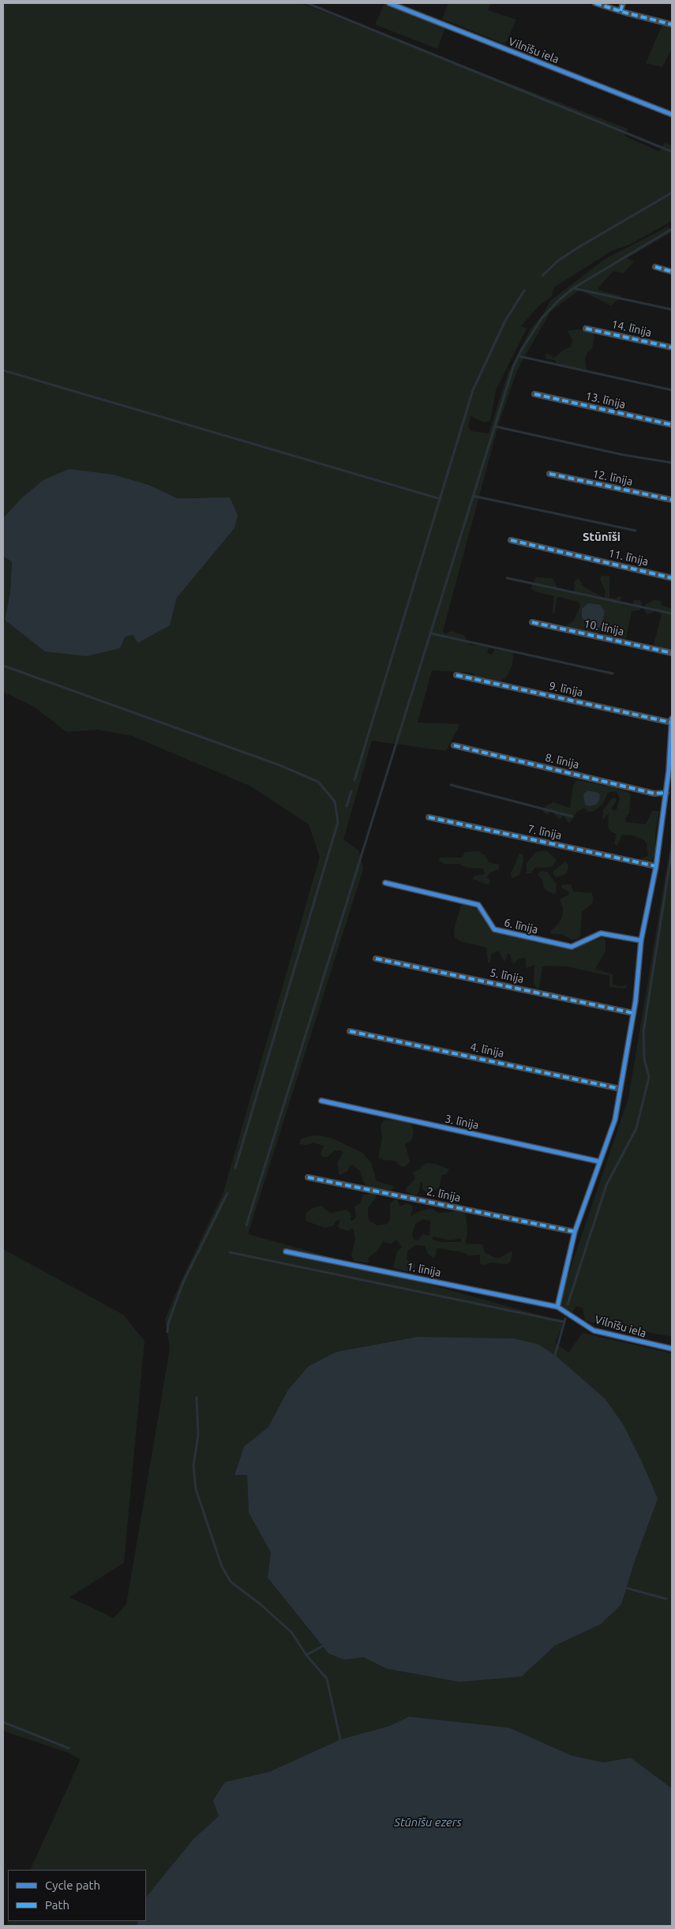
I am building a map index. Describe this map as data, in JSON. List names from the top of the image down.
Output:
{
  "streets": {
    "street": [
      "Vilnīšu iela",
      "14. līnija",
      "13. līnija",
      "12. līnija",
      "11. līnija",
      "10. līnija",
      "9. līnija",
      "8. līnija",
      "7. līnija",
      "6. līnija",
      "5. līnija",
      "4. līnija",
      "3. līnija",
      "2. līnija",
      "1. līnija"
    ]
  },
  "crossings": [
    ["Vilnīšu iela", "1. līnija"]
  ],
  "districts": ["Stūnīši"],
  "water": ["Stūnīšu ezers"],
  "legend": ["Cycle path", "Path"]
}
